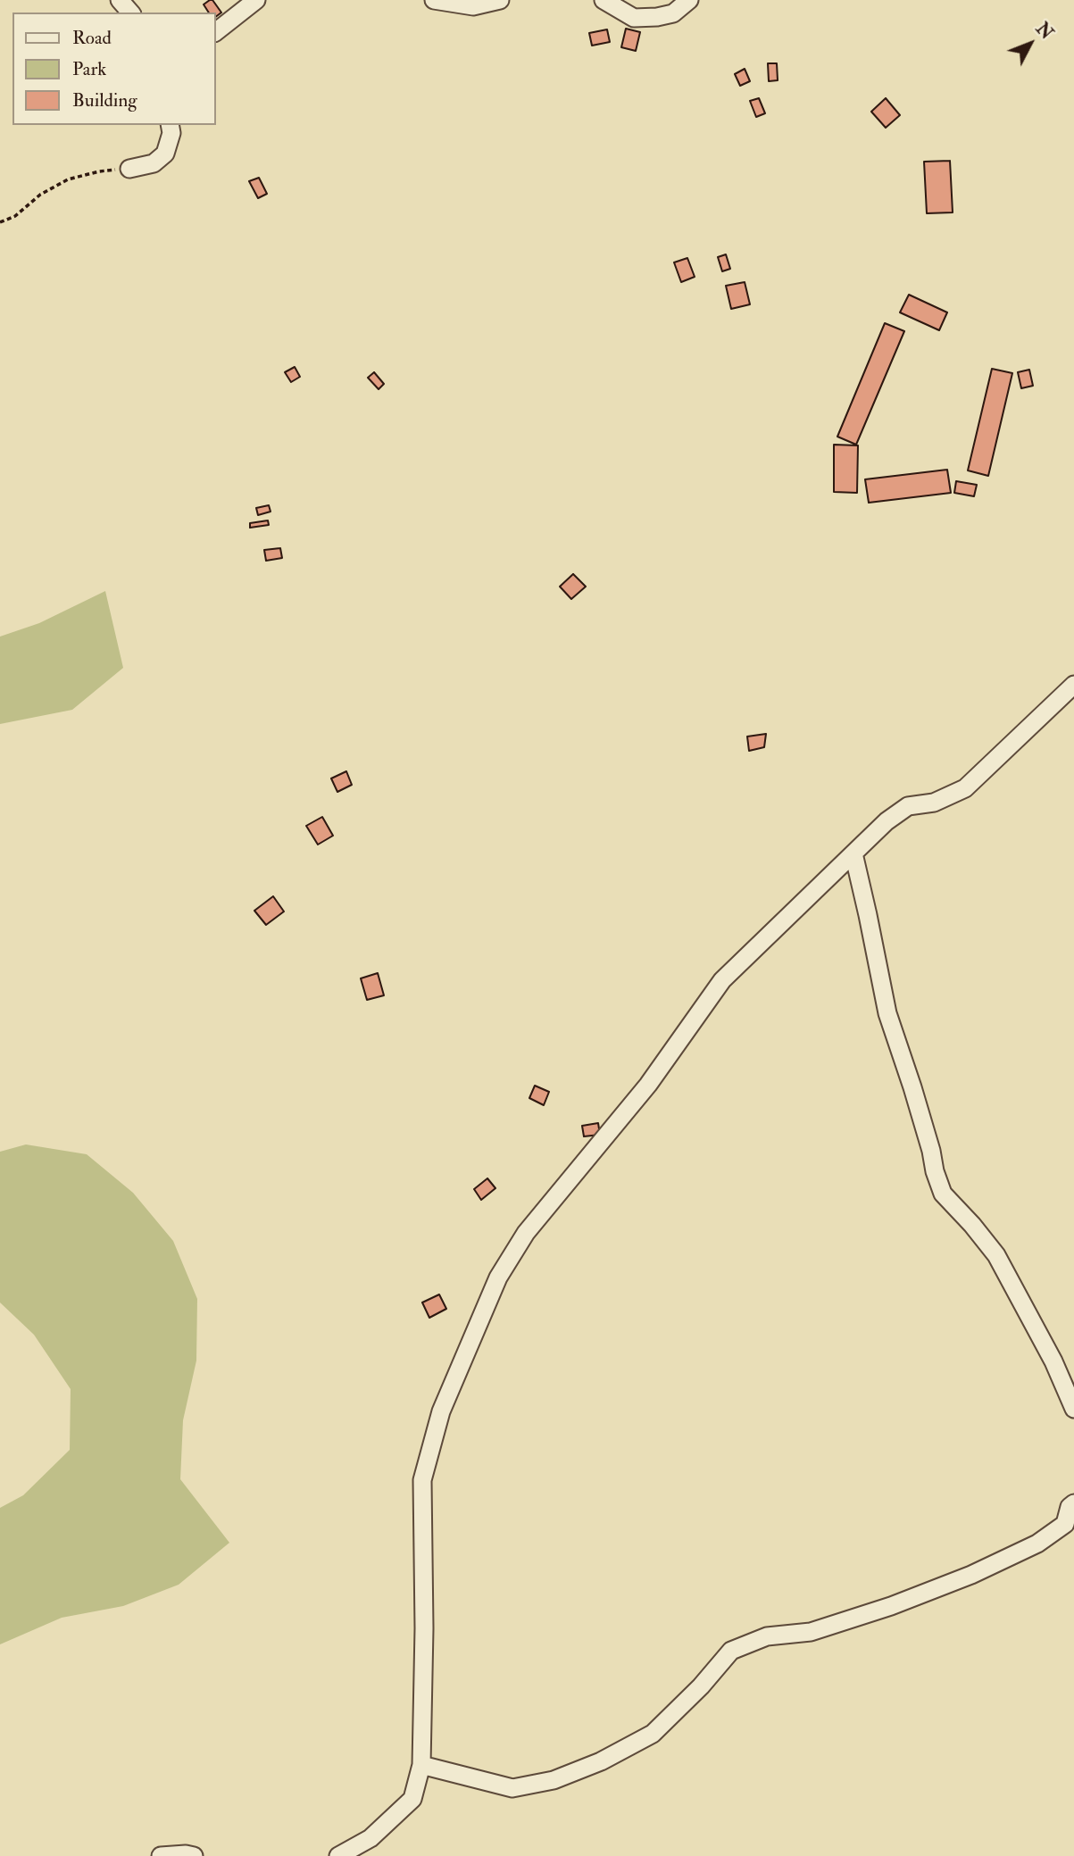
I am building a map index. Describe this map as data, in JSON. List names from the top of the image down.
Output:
{
  "legend": ["Road", "Park", "Building"],
  "north": "top right"
}
